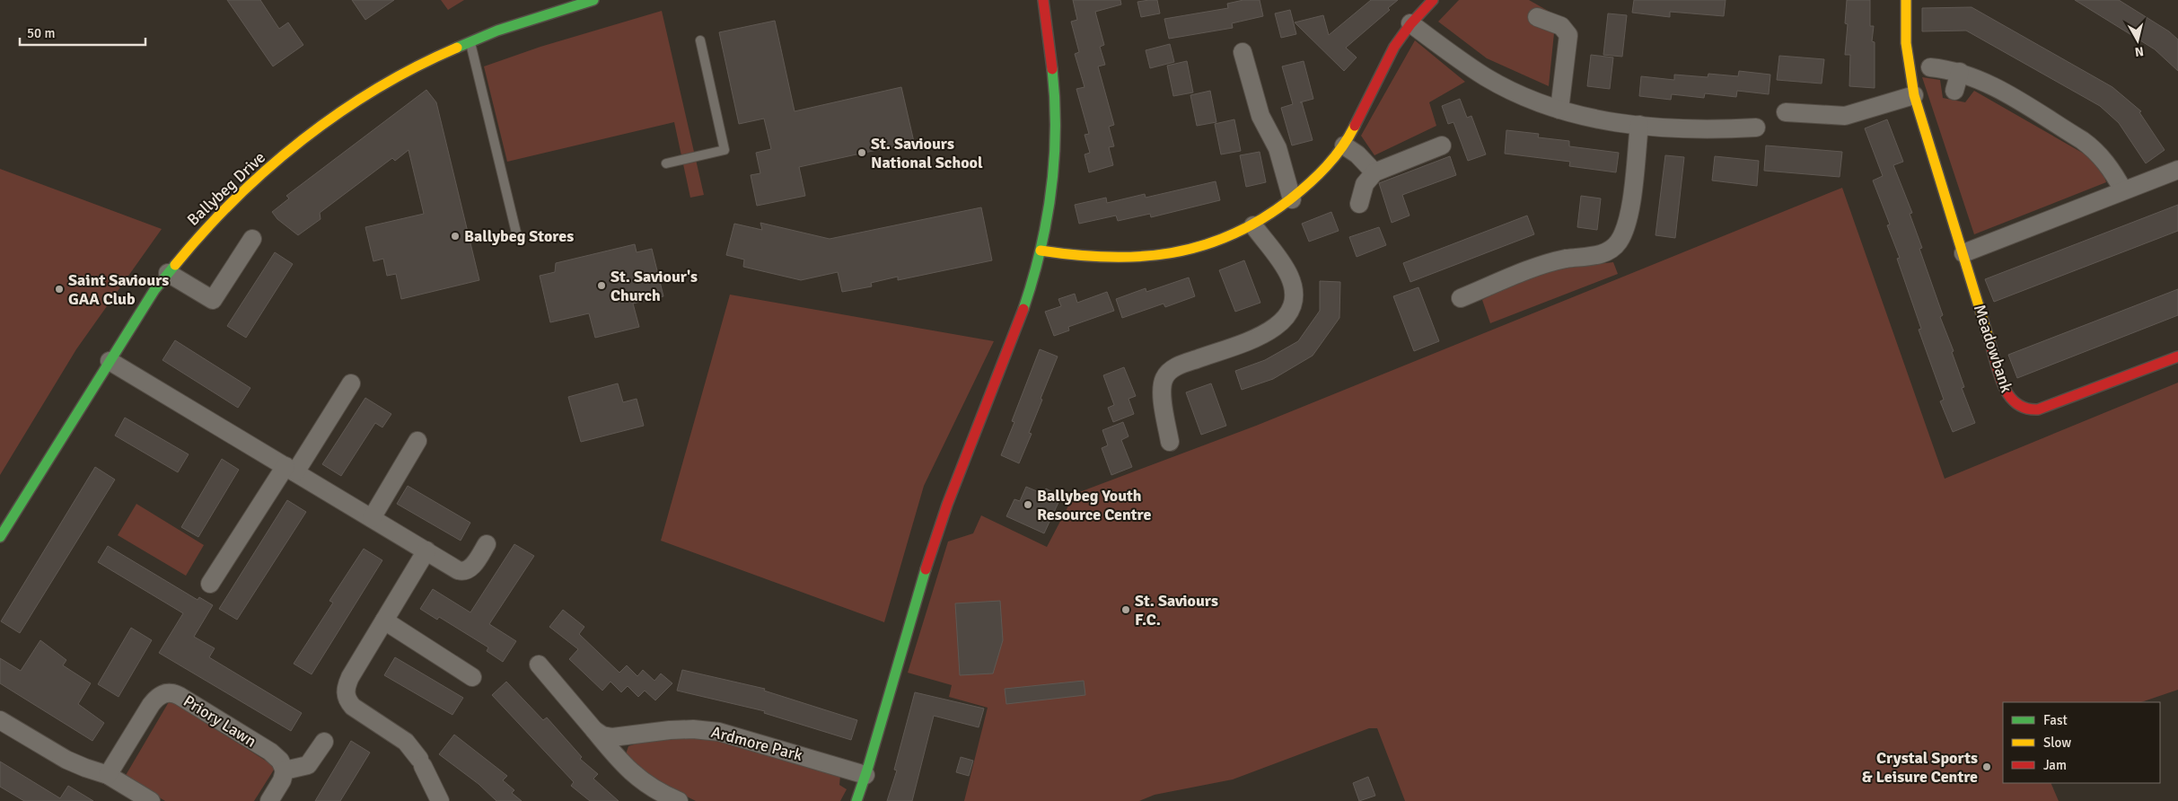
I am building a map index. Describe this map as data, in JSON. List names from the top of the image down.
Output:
{
  "streets": {
    "street": [
      "Ballybeg Drive",
      "Meadowbank",
      "Priory Lawn",
      "Ardmore Park"
    ]
  },
  "places": [
    "St. Saviours National School",
    "Ballybeg Stores",
    "St. Saviour's Church",
    "Saint Saviours GAA Club",
    "Ballybeg Youth Resource Centre",
    "St. Saviours F.C.",
    "Crystal Sports & Leisure Centre"
  ],
  "legend": ["Fast", "Slow", "Jam"],
  "scale_bar": "50 m",
  "north": "bottom"
}
